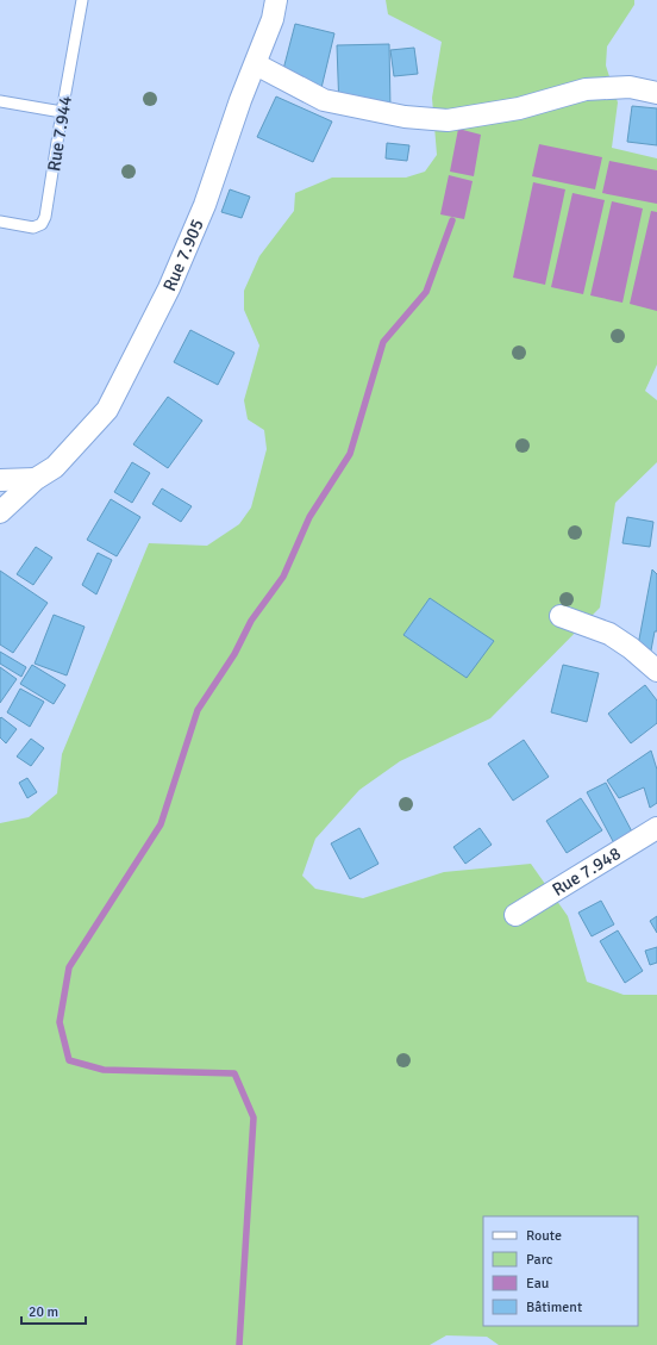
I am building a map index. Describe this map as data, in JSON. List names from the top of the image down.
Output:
{
  "streets": {
    "street": ["Rue 7.905", "Rue 7.948"],
    "lane": ["Rue 7.944"]
  },
  "legend": [
    "Route",
    "Parc",
    "Eau",
    "Bâtiment"
  ],
  "scale_bar": "20 m"
}
